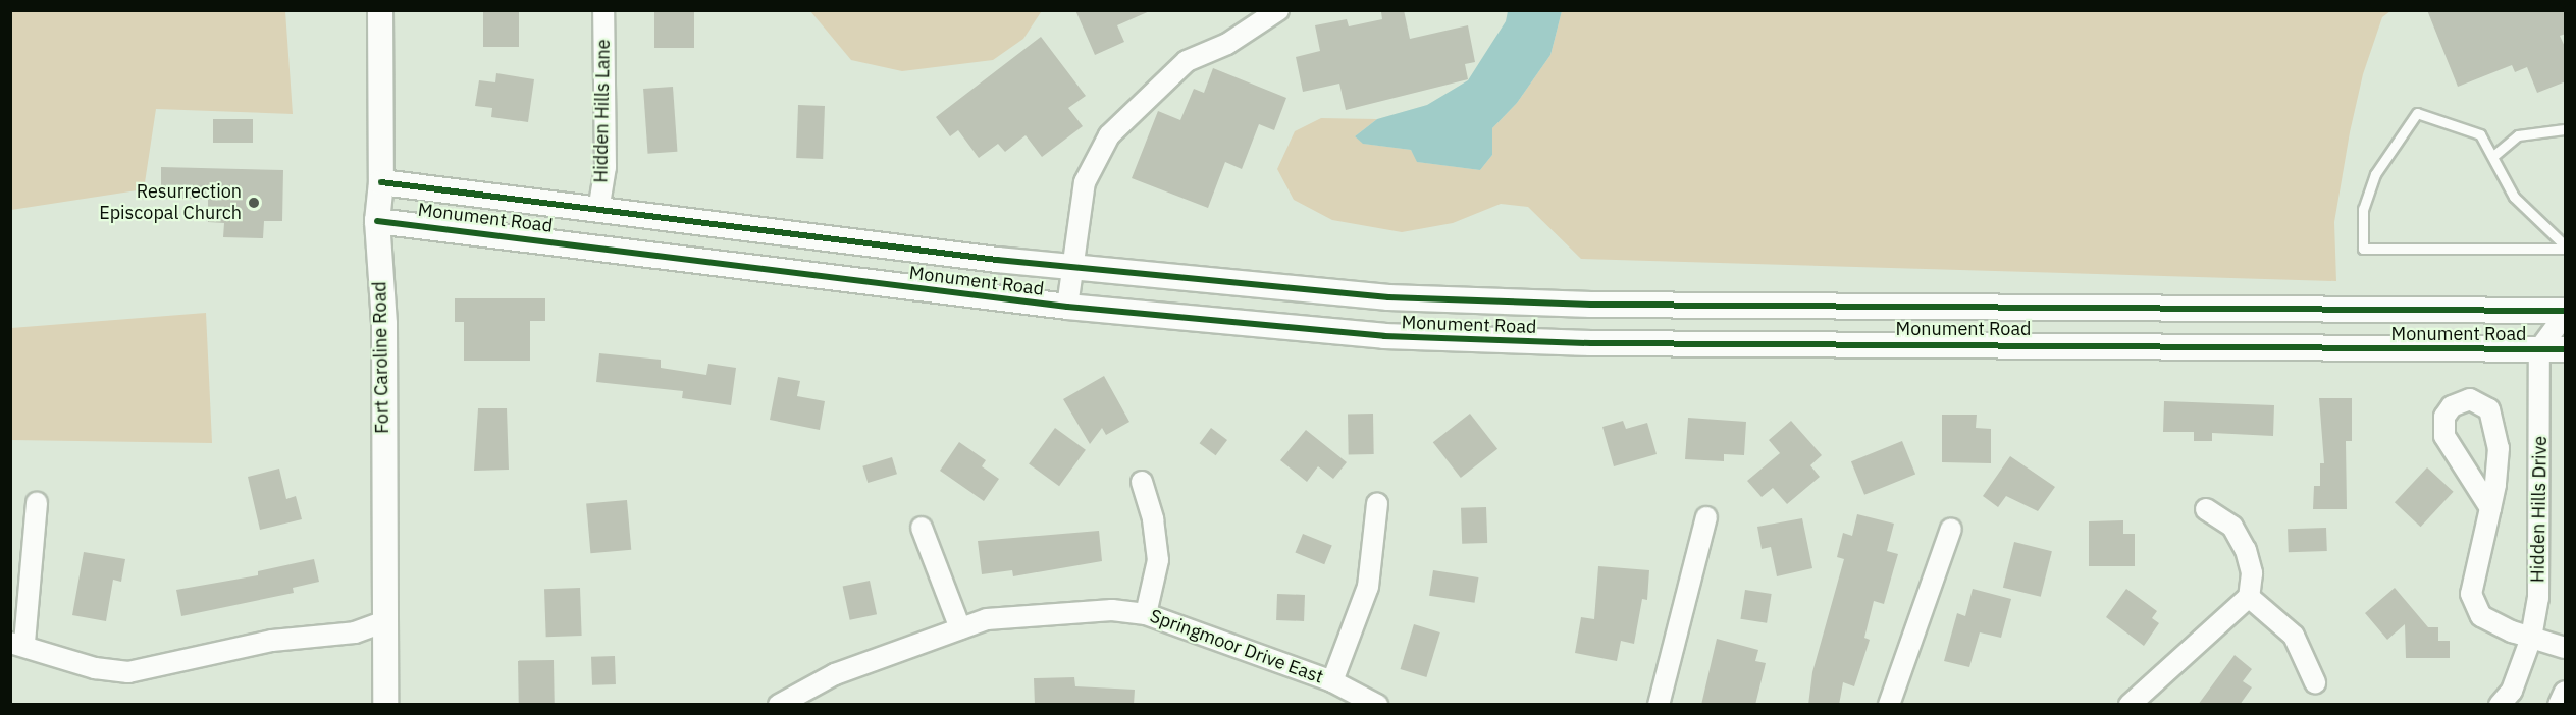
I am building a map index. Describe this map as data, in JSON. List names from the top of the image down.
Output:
{
  "streets": {
    "street": [
      "Hidden Hills Lane",
      "Monument Road",
      "Fort Caroline Road",
      "Hidden Hills Drive",
      "Springmoor Drive East"
    ]
  },
  "crossings": [
    ["Hidden Hills Lane", "Monument Road"],
    ["Monument Road", "Fort Caroline Road"],
    ["Monument Road", "Hidden Hills Drive"]
  ],
  "places": ["Resurrection Episcopal Church"]
}
